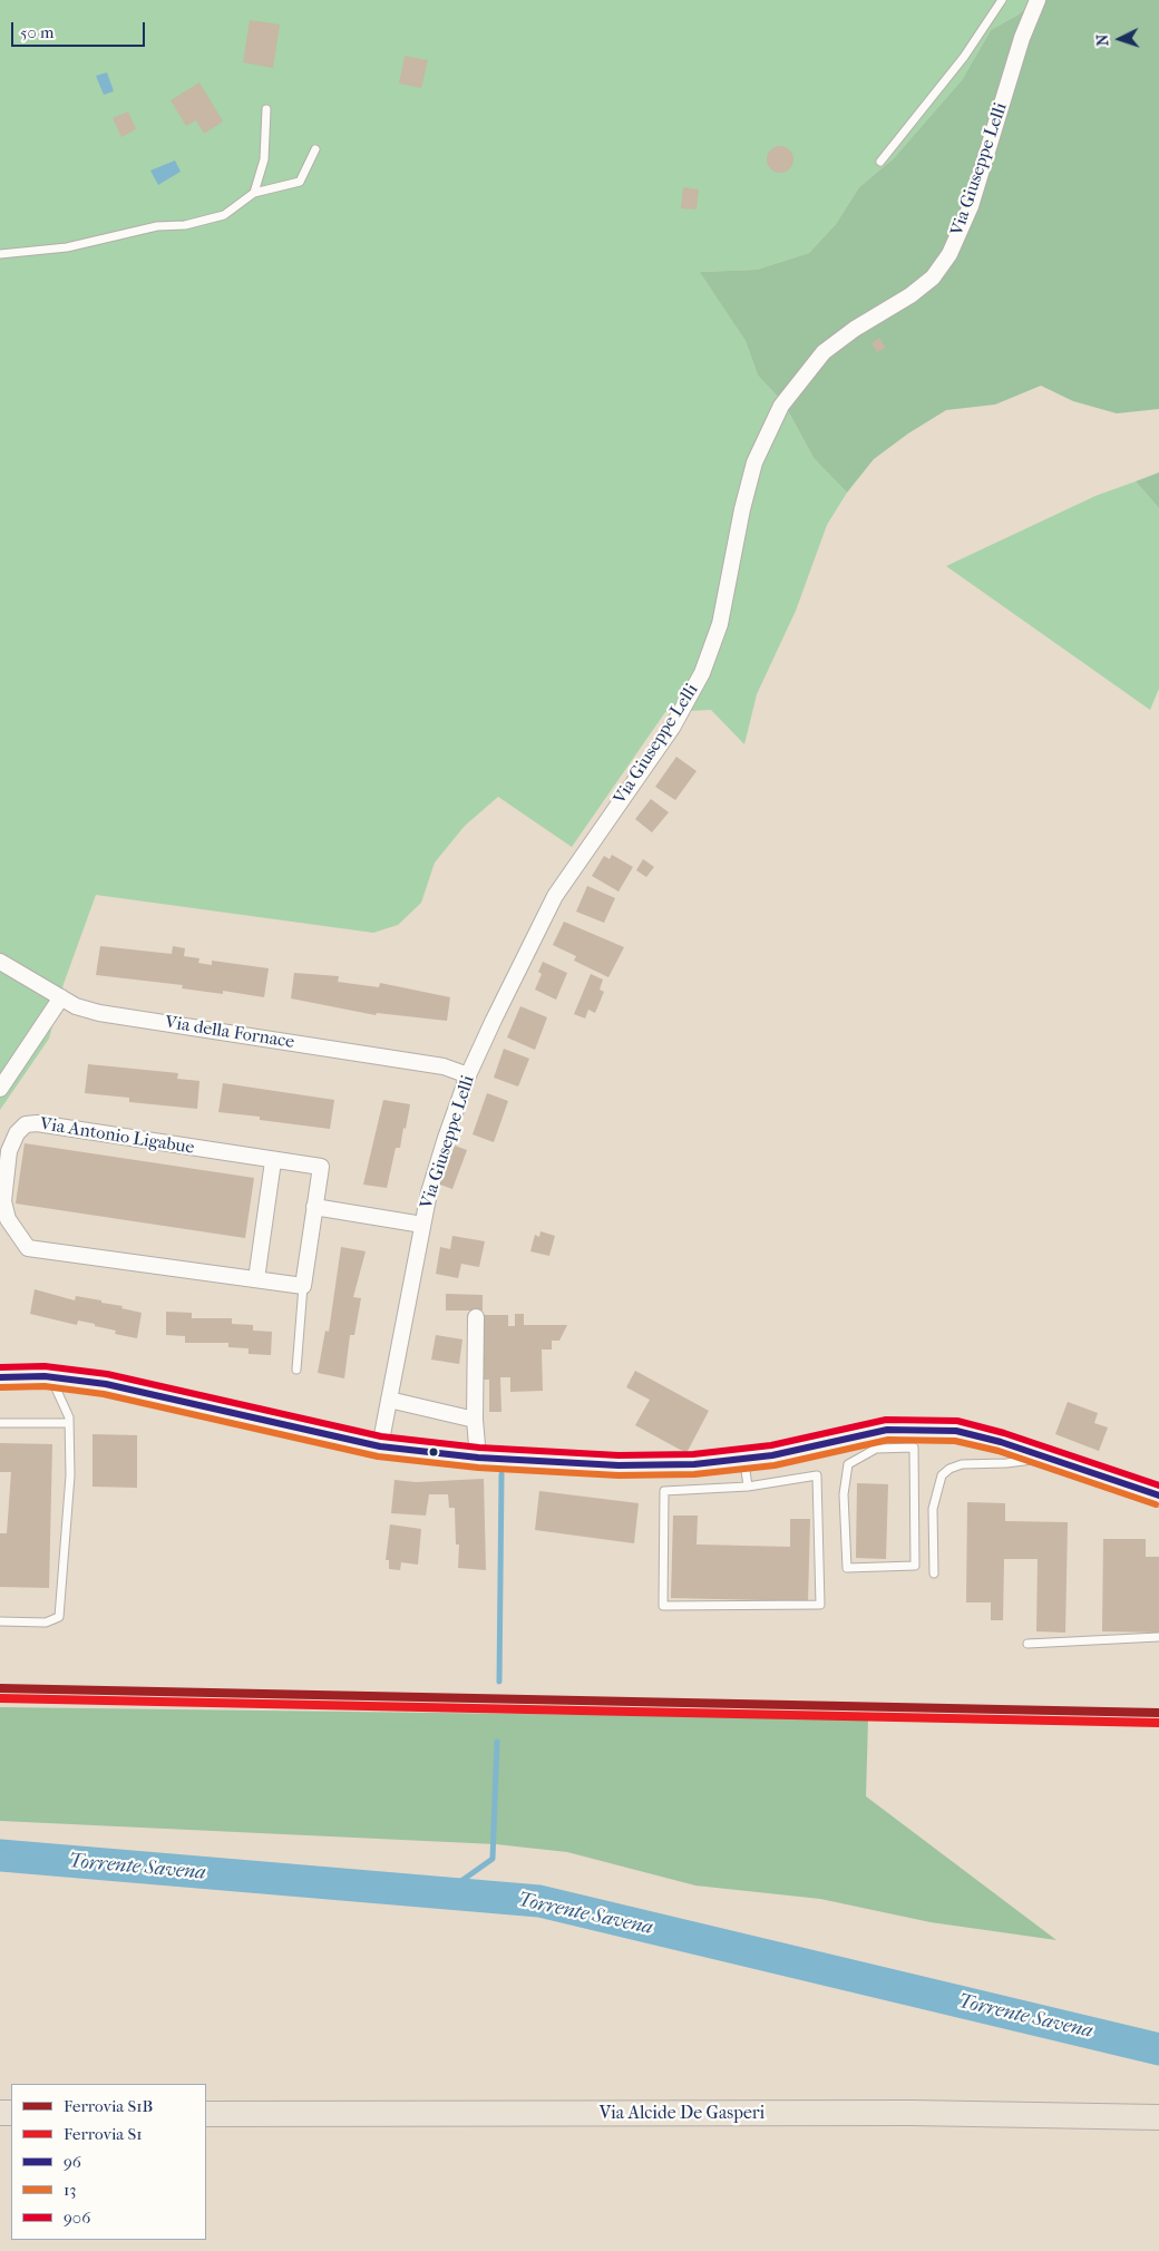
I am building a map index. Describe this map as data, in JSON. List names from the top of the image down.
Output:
{
  "streets": {
    "main road": ["Via Alcide De Gasperi"],
    "street": ["Via Giuseppe Lelli", "Via della Fornace", "Via Antonio Ligabue"]
  },
  "crossings": [
    ["Via Giuseppe Lelli", "Via della Fornace"]
  ],
  "water": ["Torrente Savena"],
  "lines": [
    "transit line 906",
    "transit line 96",
    "transit line 13",
    "rail line S1B",
    "rail line S1"
  ],
  "legend": [
    "Ferrovia S1B",
    "Ferrovia S1",
    "96",
    "13",
    "906"
  ],
  "scale_bar": "50 m",
  "north": "left"
}
